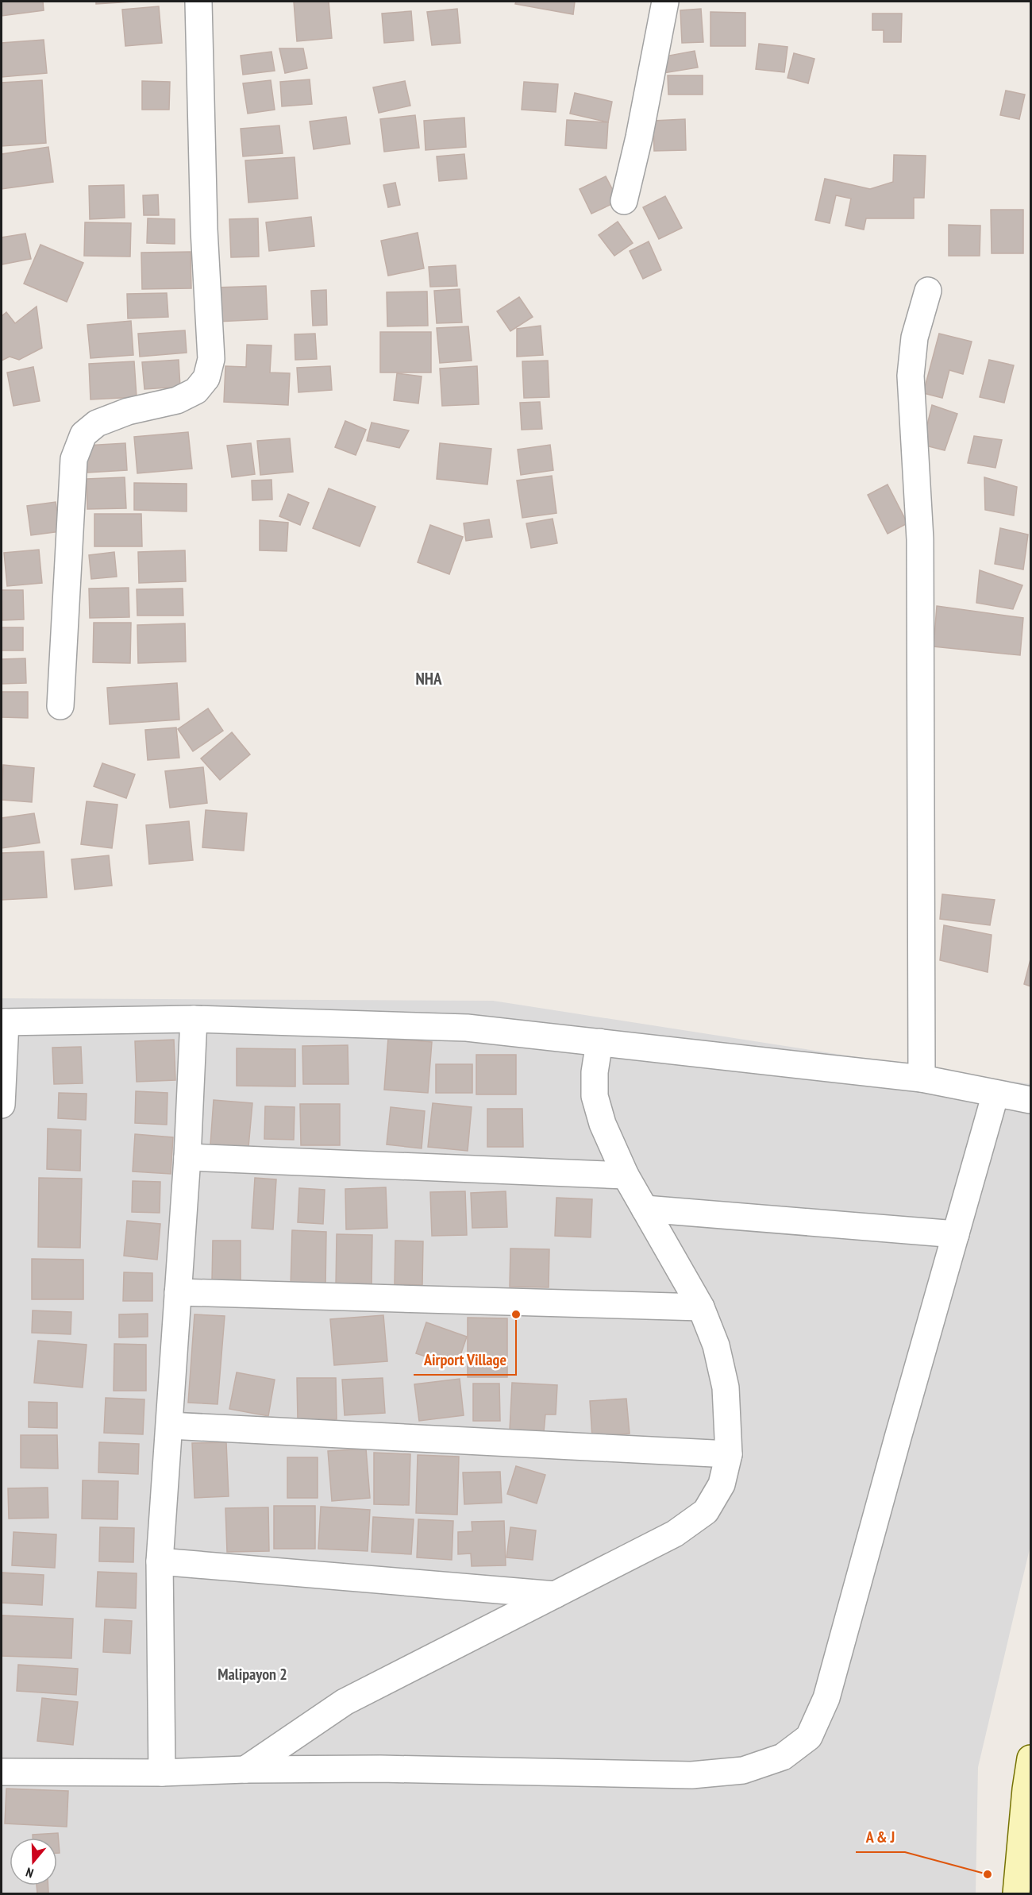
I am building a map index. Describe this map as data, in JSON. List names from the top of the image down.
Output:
{
  "districts": ["NHA", "Malipayon 2"],
  "places": ["Airport Village", "A & J"],
  "north": "bottom"
}
